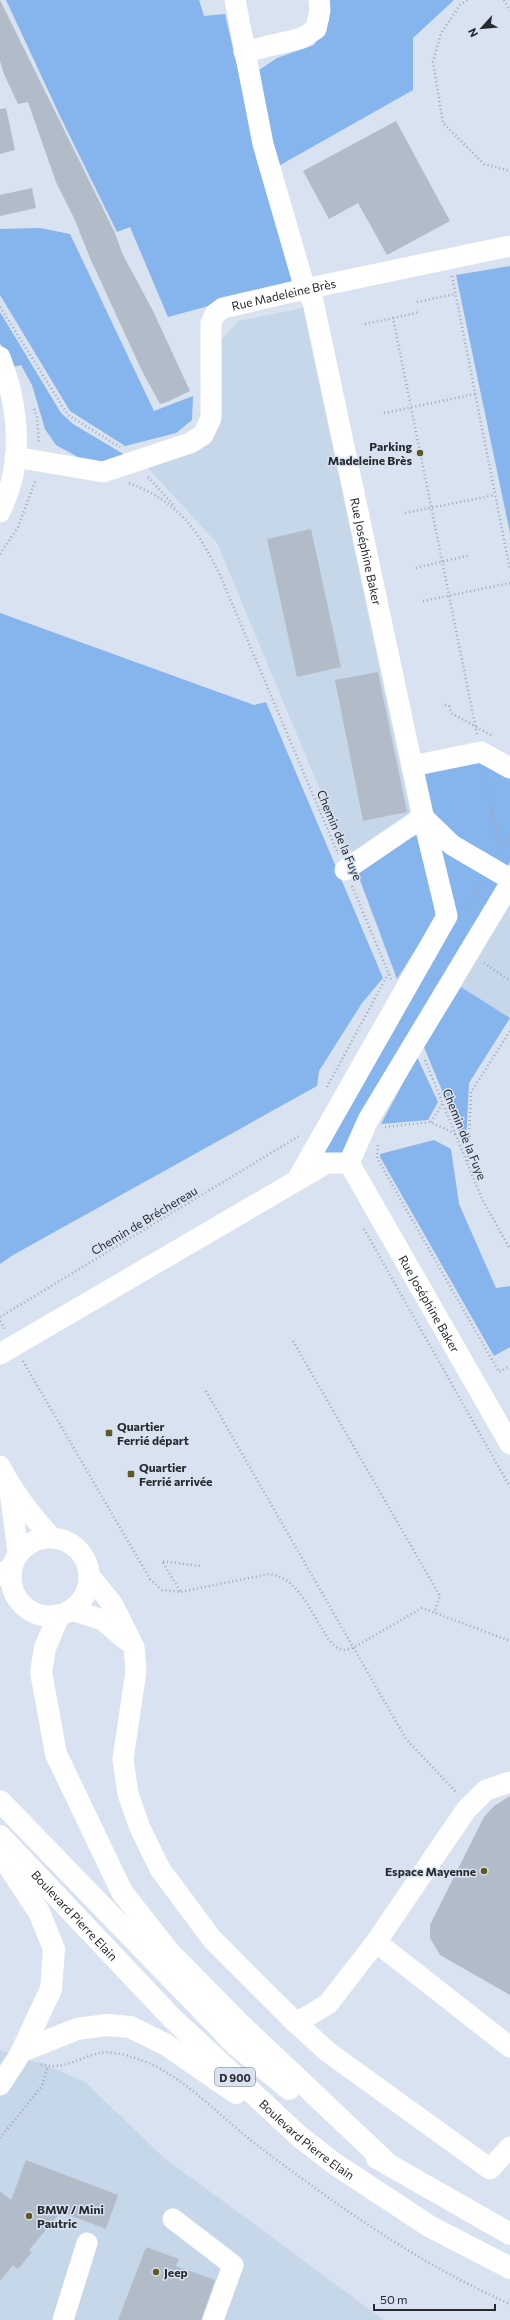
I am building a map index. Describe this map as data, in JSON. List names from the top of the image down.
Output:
{
  "streets": {
    "main road": ["Boulevard Pierre Elain", "D 900"],
    "street": ["Rue Madeleine Brès", "Rue Joséphine Baker"],
    "path": ["Chemin de la Fuye", "Chemin de Bréchereau"]
  },
  "crossings": [
    ["Rue Madeleine Brès", "Rue Joséphine Baker"],
    ["Rue Madeleine Brès", "Chemin de la Fuye"],
    ["Rue Joséphine Baker", "Chemin de la Fuye"],
    ["Rue Joséphine Baker", "Chemin de Bréchereau"]
  ],
  "places": {
    "other": [
      "Parking Madeleine Brès",
      "Espace Mayenne",
      "BMW / Mini Pautric",
      "Jeep"
    ],
    "transit": ["Quartier Ferrié départ", "Quartier Ferrié arrivée"]
  },
  "scale_bar": "50 m",
  "north": "bottom left"
}
